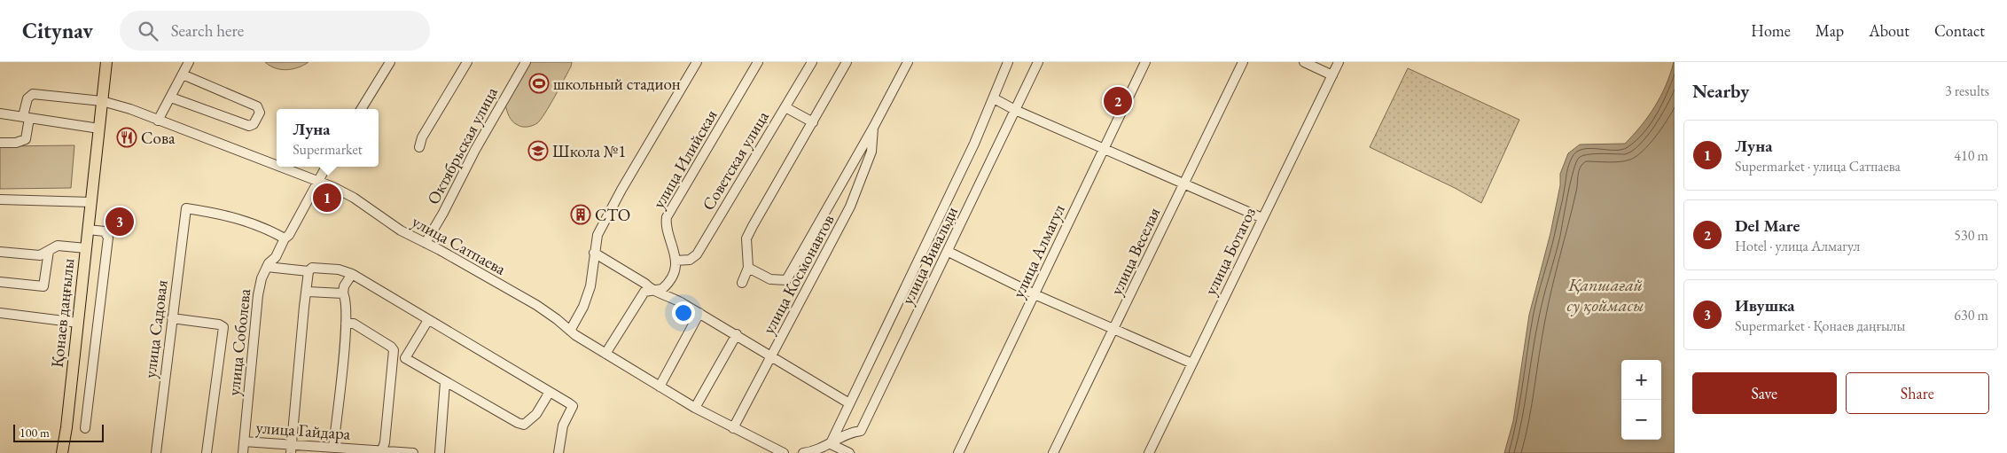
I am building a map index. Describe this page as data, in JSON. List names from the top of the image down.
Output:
{
  "streets": {
    "main road": ["Қонаев даңғылы"],
    "street": [
      "Октябрьская улица",
      "улица Илийская",
      "Советская улица",
      "улица Сатпаева",
      "улица Алмагул",
      "улица Веселая",
      "улица Ботагоз",
      "улица Вивальди",
      "улица Космонавтов",
      "улица Садовая",
      "улица Соболева",
      "улица Гайдара"
    ]
  },
  "crossings": [
    ["Октябрьская улица", "улица Сатпаева"],
    ["улица Илийская", "Советская улица"],
    ["улица Сатпаева", "улица Космонавтов"],
    ["улица Сатпаева", "Қонаев даңғылы"],
    ["улица Сатпаева", "улица Соболева"],
    ["улица Садовая", "улица Соболева"],
    ["улица Соболева", "улица Гайдара"]
  ],
  "water": ["Қапшағай су қоймасы"],
  "places": {
    "sports": ["школьный стадион"],
    "restaurant": ["Сова"],
    "school or university": ["Школа №1"],
    "building": ["СТО"]
  },
  "scale_bar": "100 m",
  "page": {
    "header": "Citynav",
    "search": "Search here",
    "nav": [
      "Home",
      "Map",
      "About",
      "Contact"
    ],
    "heading": ["Nearby", "3 results"],
    "pins": ["2", "1", "3"],
    "popup": ["Луна", "Supermarket"],
    "list": [
      {
        "mark": "1",
        "name": "Луна",
        "note": "Supermarket · улица Сатпаева",
        "value": "410 m"
      },
      {
        "mark": "2",
        "name": "Del Mare",
        "note": "Hotel · улица Алмагул",
        "value": "530 m"
      },
      {
        "mark": "3",
        "name": "Ивушка",
        "note": "Supermarket · Қонаев даңғылы",
        "value": "630 m"
      }
    ],
    "buttons": ["Save", "Share"],
    "map_buttons": ["+", "−"],
    "scale": "100 m"
  }
}
